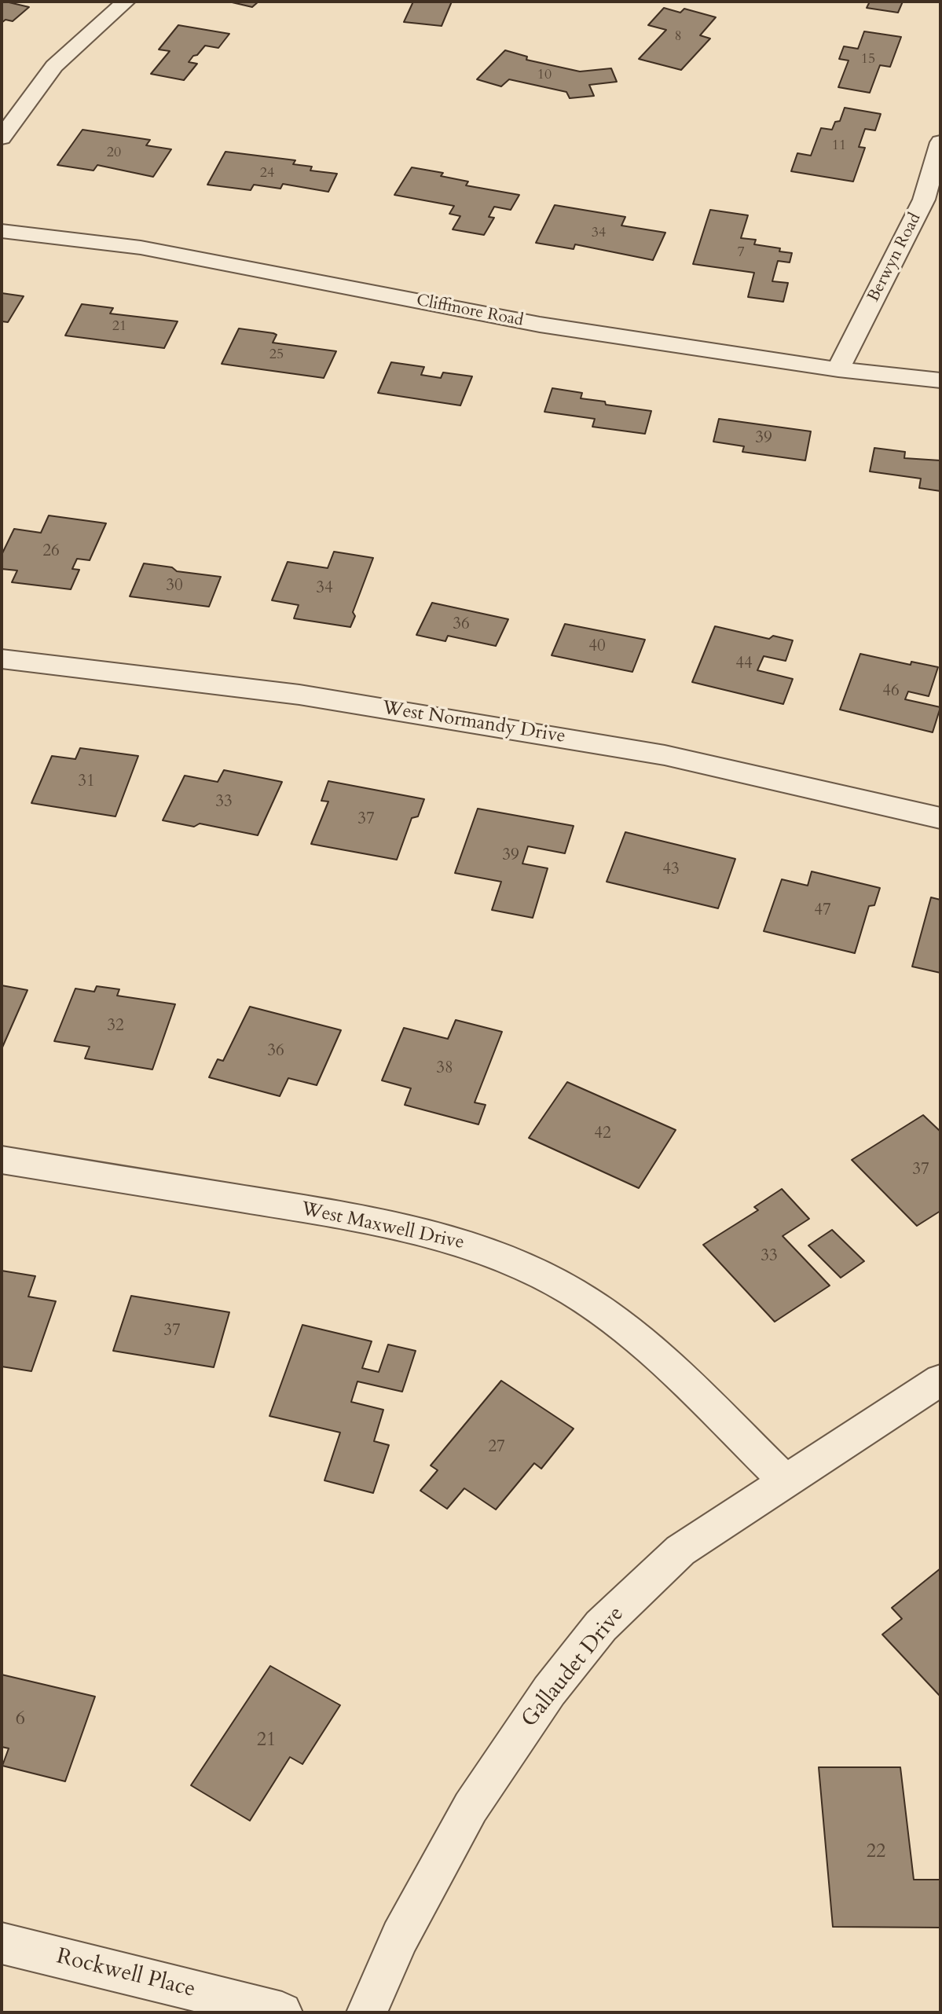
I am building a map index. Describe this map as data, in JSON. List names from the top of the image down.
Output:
{
  "streets": {
    "street": [
      "Berwyn Road",
      "Cliffmore Road",
      "West Normandy Drive",
      "West Maxwell Drive",
      "Gallaudet Drive",
      "Rockwell Place"
    ]
  },
  "crossings": [
    ["Berwyn Road", "Cliffmore Road"],
    ["West Maxwell Drive", "Gallaudet Drive"]
  ],
  "house_numbers": [
    "8",
    "15",
    "10",
    "11",
    "20",
    "24",
    "34",
    "7",
    "21",
    "25",
    "39",
    "26",
    "30",
    "34",
    "36",
    "40",
    "44",
    "46",
    "31",
    "33",
    "37",
    "39",
    "43",
    "47",
    "32",
    "36",
    "38",
    "42",
    "37",
    "33",
    "37",
    "27",
    "6",
    "21",
    "22"
  ]
}
